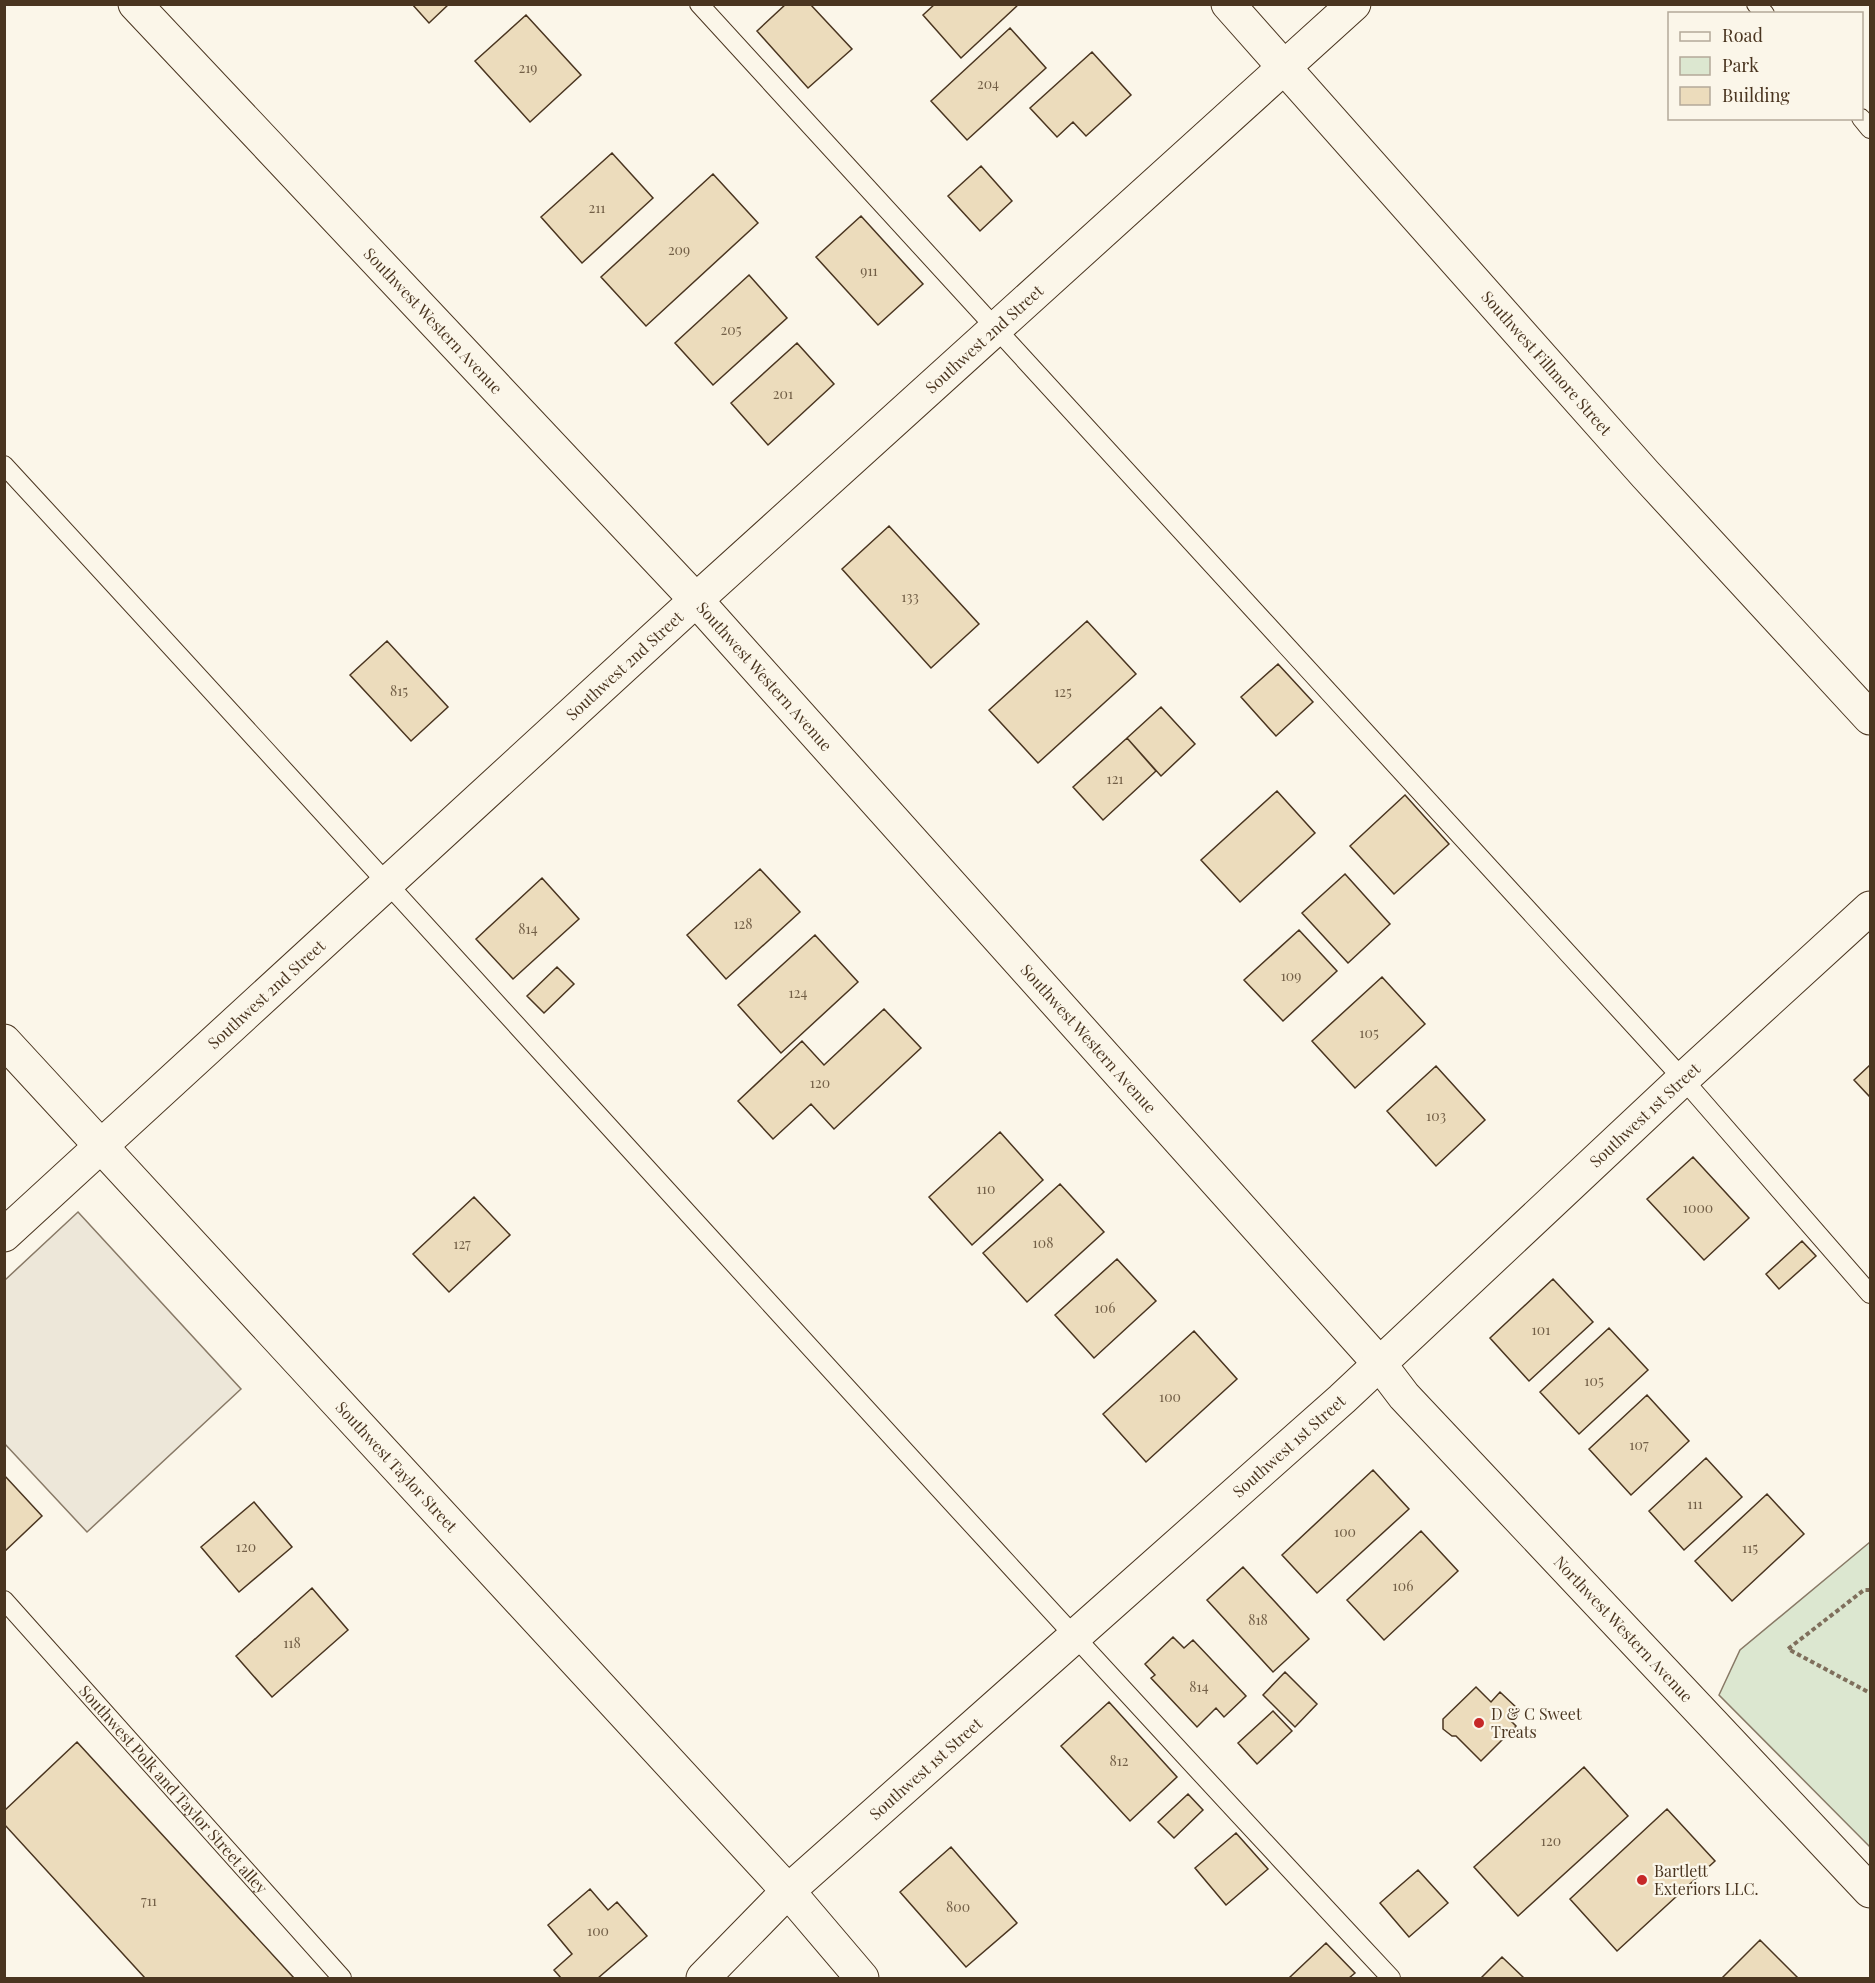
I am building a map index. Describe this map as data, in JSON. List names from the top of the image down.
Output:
{
  "streets": {
    "street": [
      "Southwest Western Avenue",
      "Southwest 2nd Street",
      "Southwest Fillmore Street",
      "Southwest 1st Street",
      "Southwest Taylor Street",
      "Northwest Western Avenue"
    ],
    "lane": ["Southwest Polk and Taylor Street alley"]
  },
  "crossings": [
    ["Southwest Western Avenue", "Southwest 2nd Street"],
    ["Southwest Western Avenue", "Southwest 1st Street"],
    ["Southwest Western Avenue", "Northwest Western Avenue"],
    ["Southwest 2nd Street", "Southwest Fillmore Street"],
    ["Southwest 2nd Street", "Southwest Taylor Street"],
    ["Southwest 1st Street", "Southwest Taylor Street"],
    ["Southwest 1st Street", "Northwest Western Avenue"]
  ],
  "places": ["D & C Sweet Treats", "Bartlett Exteriors LLC."],
  "house_numbers": [
    "219",
    "204",
    "211",
    "209",
    "911",
    "205",
    "201",
    "133",
    "815",
    "125",
    "121",
    "128",
    "814",
    "109",
    "124",
    "105",
    "120",
    "103",
    "110",
    "1000",
    "108",
    "127",
    "106",
    "101",
    "105",
    "100",
    "107",
    "111",
    "100",
    "120",
    "115",
    "106",
    "818",
    "118",
    "814",
    "812",
    "120",
    "711",
    "800",
    "100"
  ],
  "legend": ["Road", "Park", "Building"]
}
